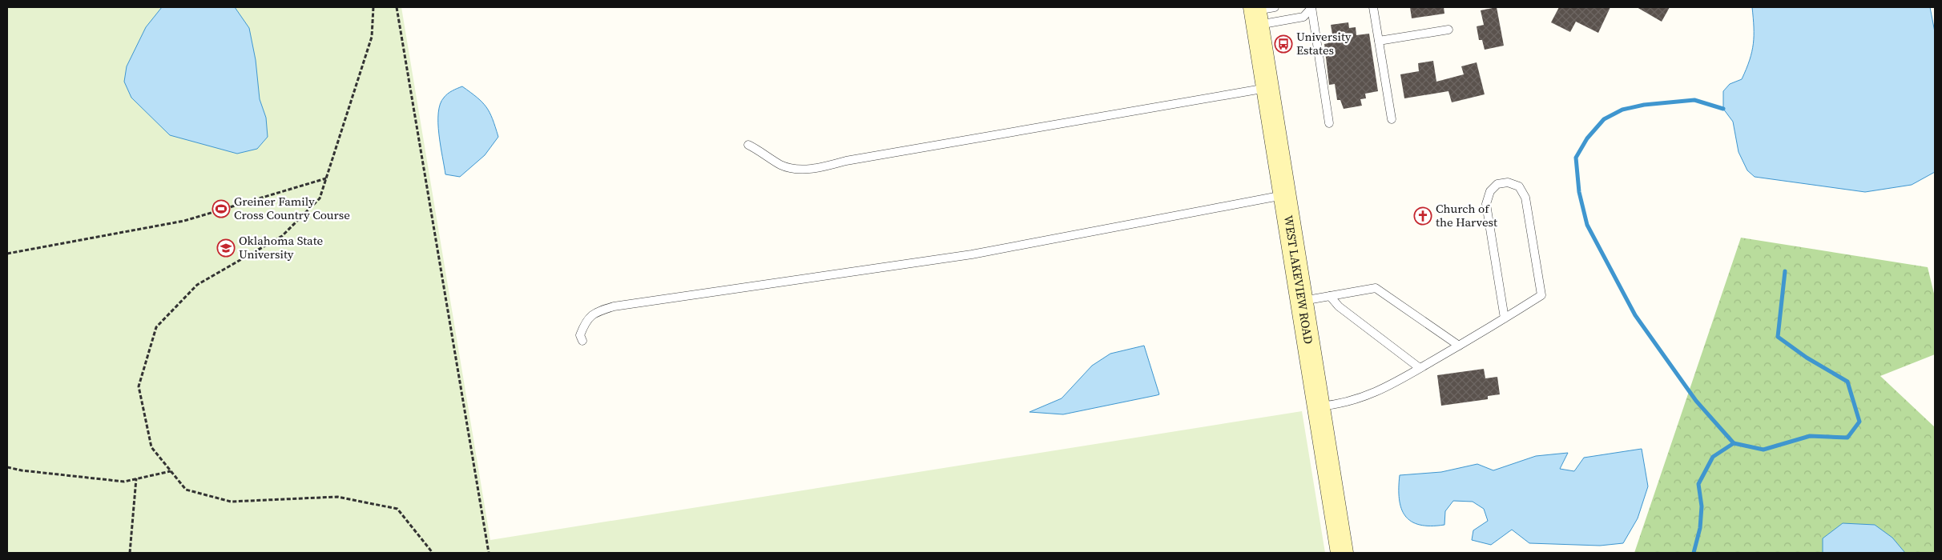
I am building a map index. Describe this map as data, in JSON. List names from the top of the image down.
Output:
{
  "streets": {
    "main road": ["WEST LAKEVIEW ROAD"]
  },
  "places": {
    "bus stop": ["University Estates"],
    "sports": ["Greiner Family Cross Country Course"],
    "church": ["Church of the Harvest"],
    "school or university": ["Oklahoma State University"]
  }
}
